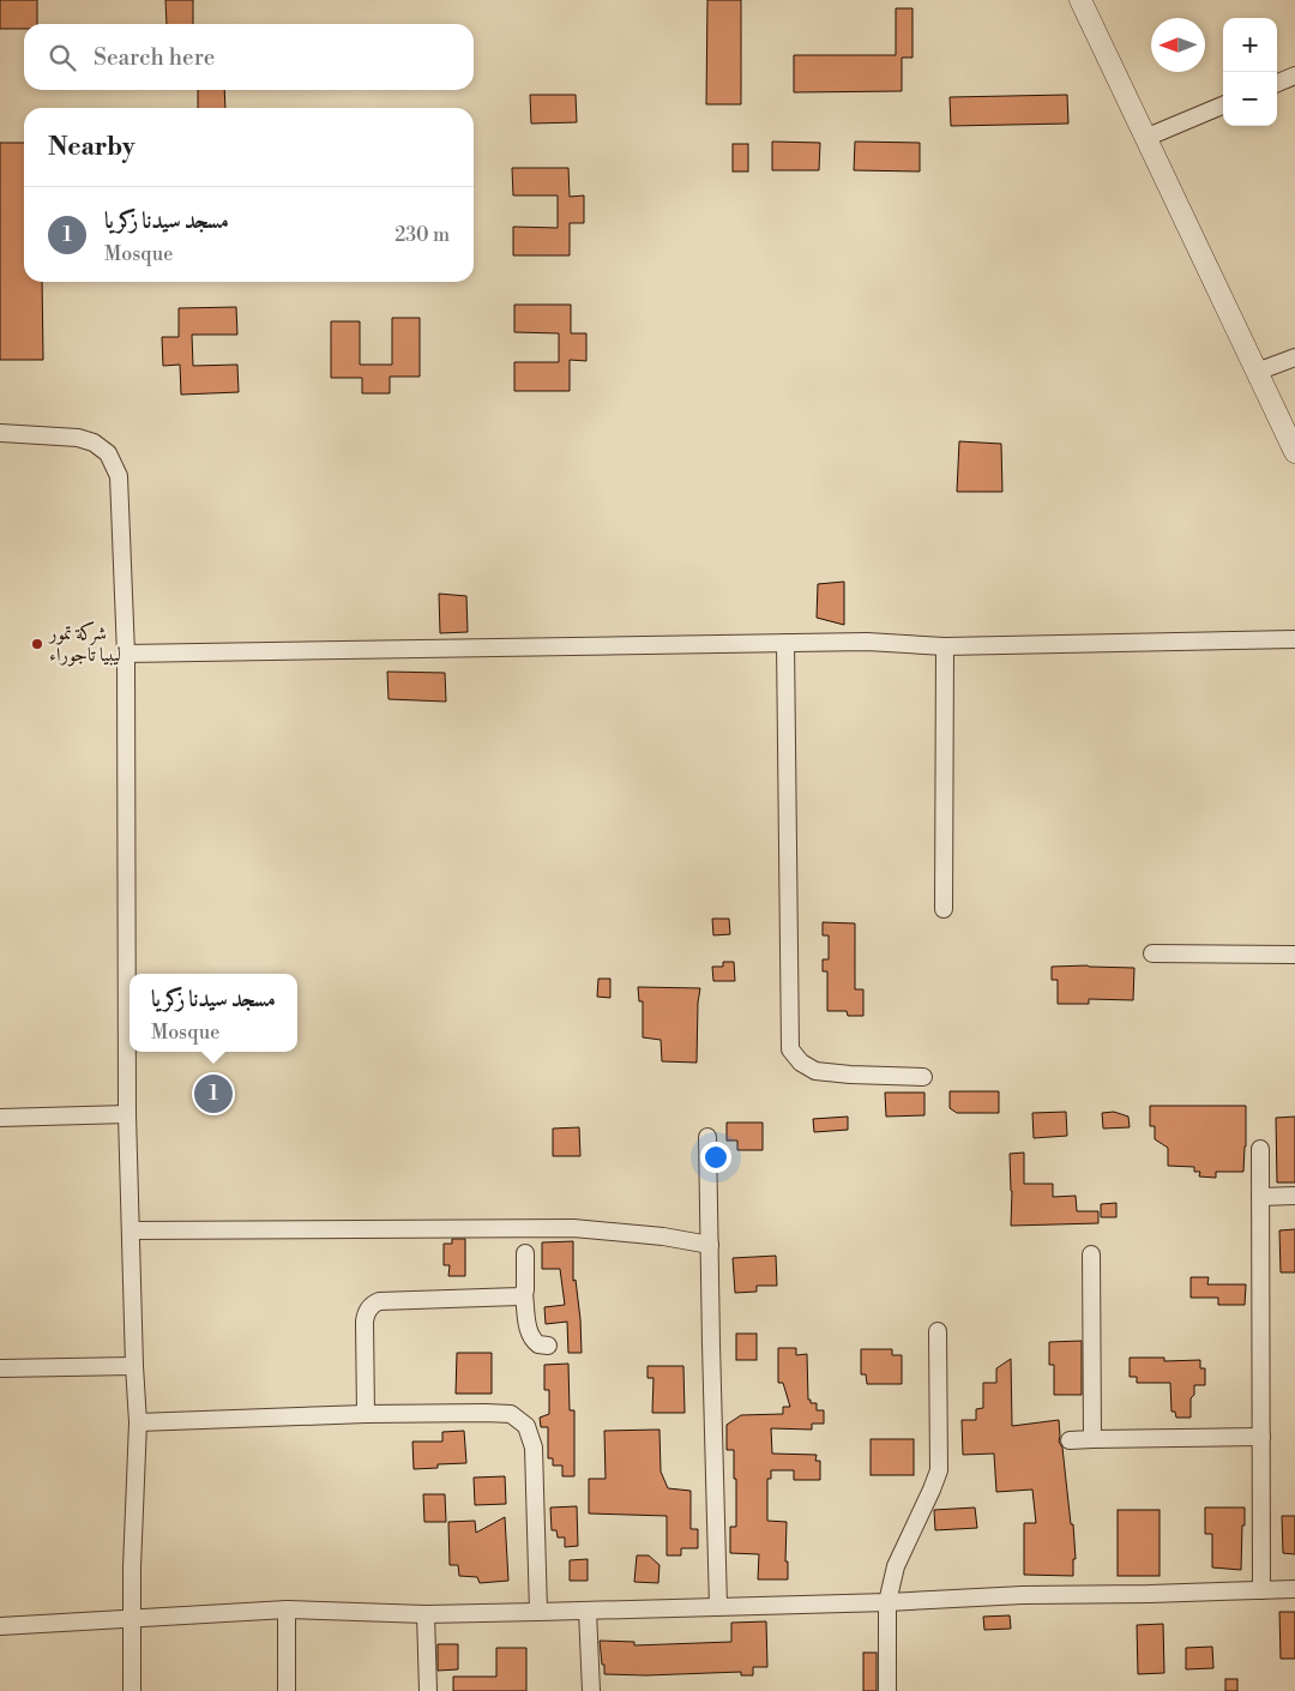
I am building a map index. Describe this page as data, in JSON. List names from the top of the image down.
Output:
{
  "places": ["شركة تمور ليبيا تاجوراء"],
  "north": "left",
  "page": {
    "map_buttons": ["+", "−"],
    "search": "Search here",
    "heading": "Nearby",
    "list": [
      {
        "mark": "1",
        "name": "مسجد سيدنا زكريا",
        "note": "Mosque",
        "value": "230 m"
      }
    ],
    "popup": ["مسجد سيدنا زكريا", "Mosque"],
    "pins": "1"
  }
}
